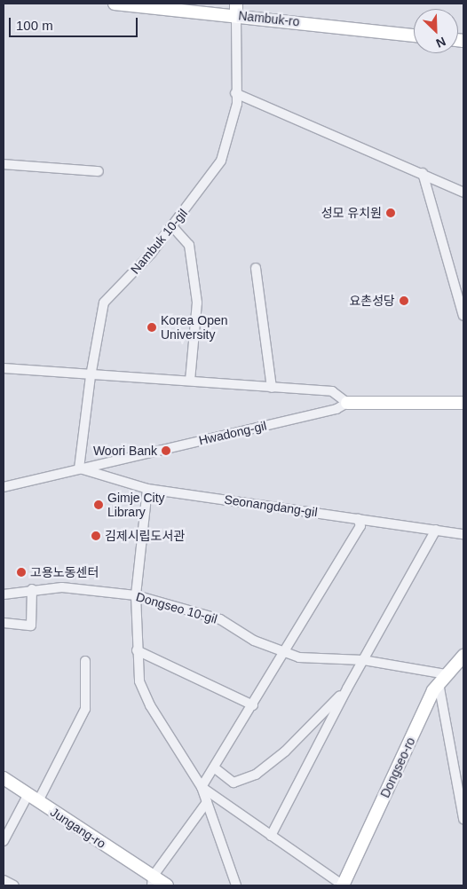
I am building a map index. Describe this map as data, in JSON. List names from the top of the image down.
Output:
{
  "streets": {
    "main road": [
      "Nambuk-ro",
      "Hwadong-gil",
      "Dongseo-ro",
      "Jungang-ro"
    ],
    "street": ["Nambuk 10-gil", "Seonangdang-gil", "Dongseo 10-gil"]
  },
  "crossings": [
    ["Nambuk-ro", "Nambuk 10-gil"],
    ["Nambuk 10-gil", "Hwadong-gil"],
    ["Nambuk 10-gil", "Seonangdang-gil"],
    ["Hwadong-gil", "Seonangdang-gil"],
    ["Dongseo 10-gil", "Dongseo-ro"]
  ],
  "places": [
    "성모 유치원",
    "요촌성당",
    "Korea Open University",
    "Woori Bank",
    "Gimje City Library",
    "김제시립도서관",
    "고용노동센터"
  ],
  "scale_bar": "100 m",
  "north": "bottom right"
}
